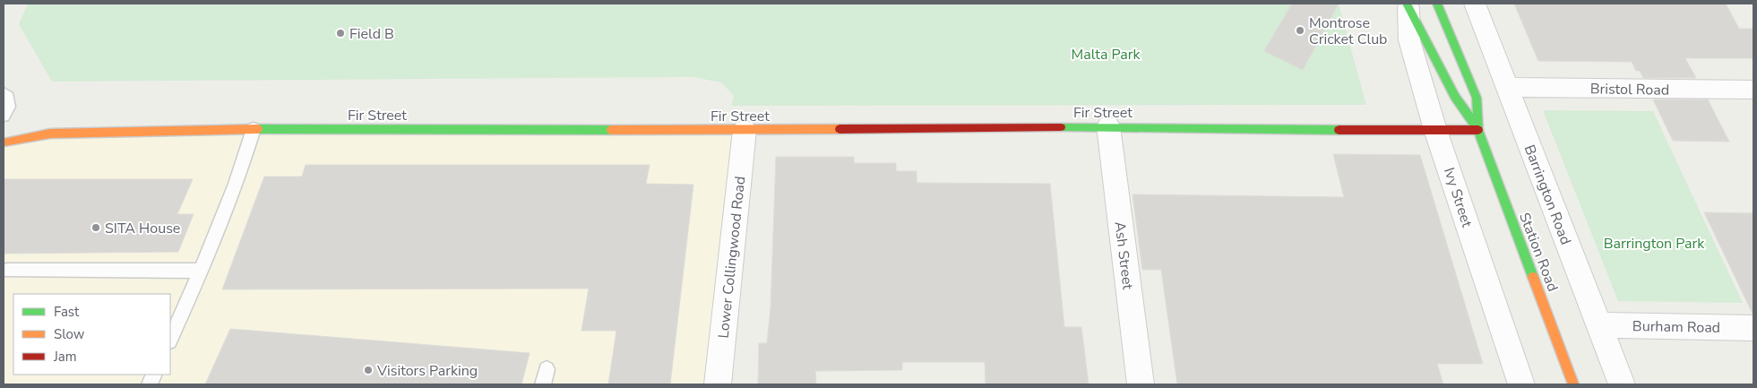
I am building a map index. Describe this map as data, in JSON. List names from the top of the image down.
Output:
{
  "streets": {
    "street": [
      "Bristol Road",
      "Fir Street",
      "Barrington Road",
      "Ivy Street",
      "Station Road",
      "Ash Street",
      "Lower Collingwood Road",
      "Burham Road"
    ]
  },
  "crossings": [
    ["Bristol Road", "Barrington Road"],
    ["Fir Street", "Ivy Street"],
    ["Fir Street", "Station Road"],
    ["Fir Street", "Ash Street"],
    ["Fir Street", "Lower Collingwood Road"],
    ["Barrington Road", "Burham Road"],
    ["Ivy Street", "Station Road"]
  ],
  "parks": ["Malta Park", "Barrington Park"],
  "places": [
    "Montrose Cricket Club",
    "Field B",
    "SITA House",
    "Visitors Parking"
  ],
  "legend": ["Fast", "Slow", "Jam"]
}
